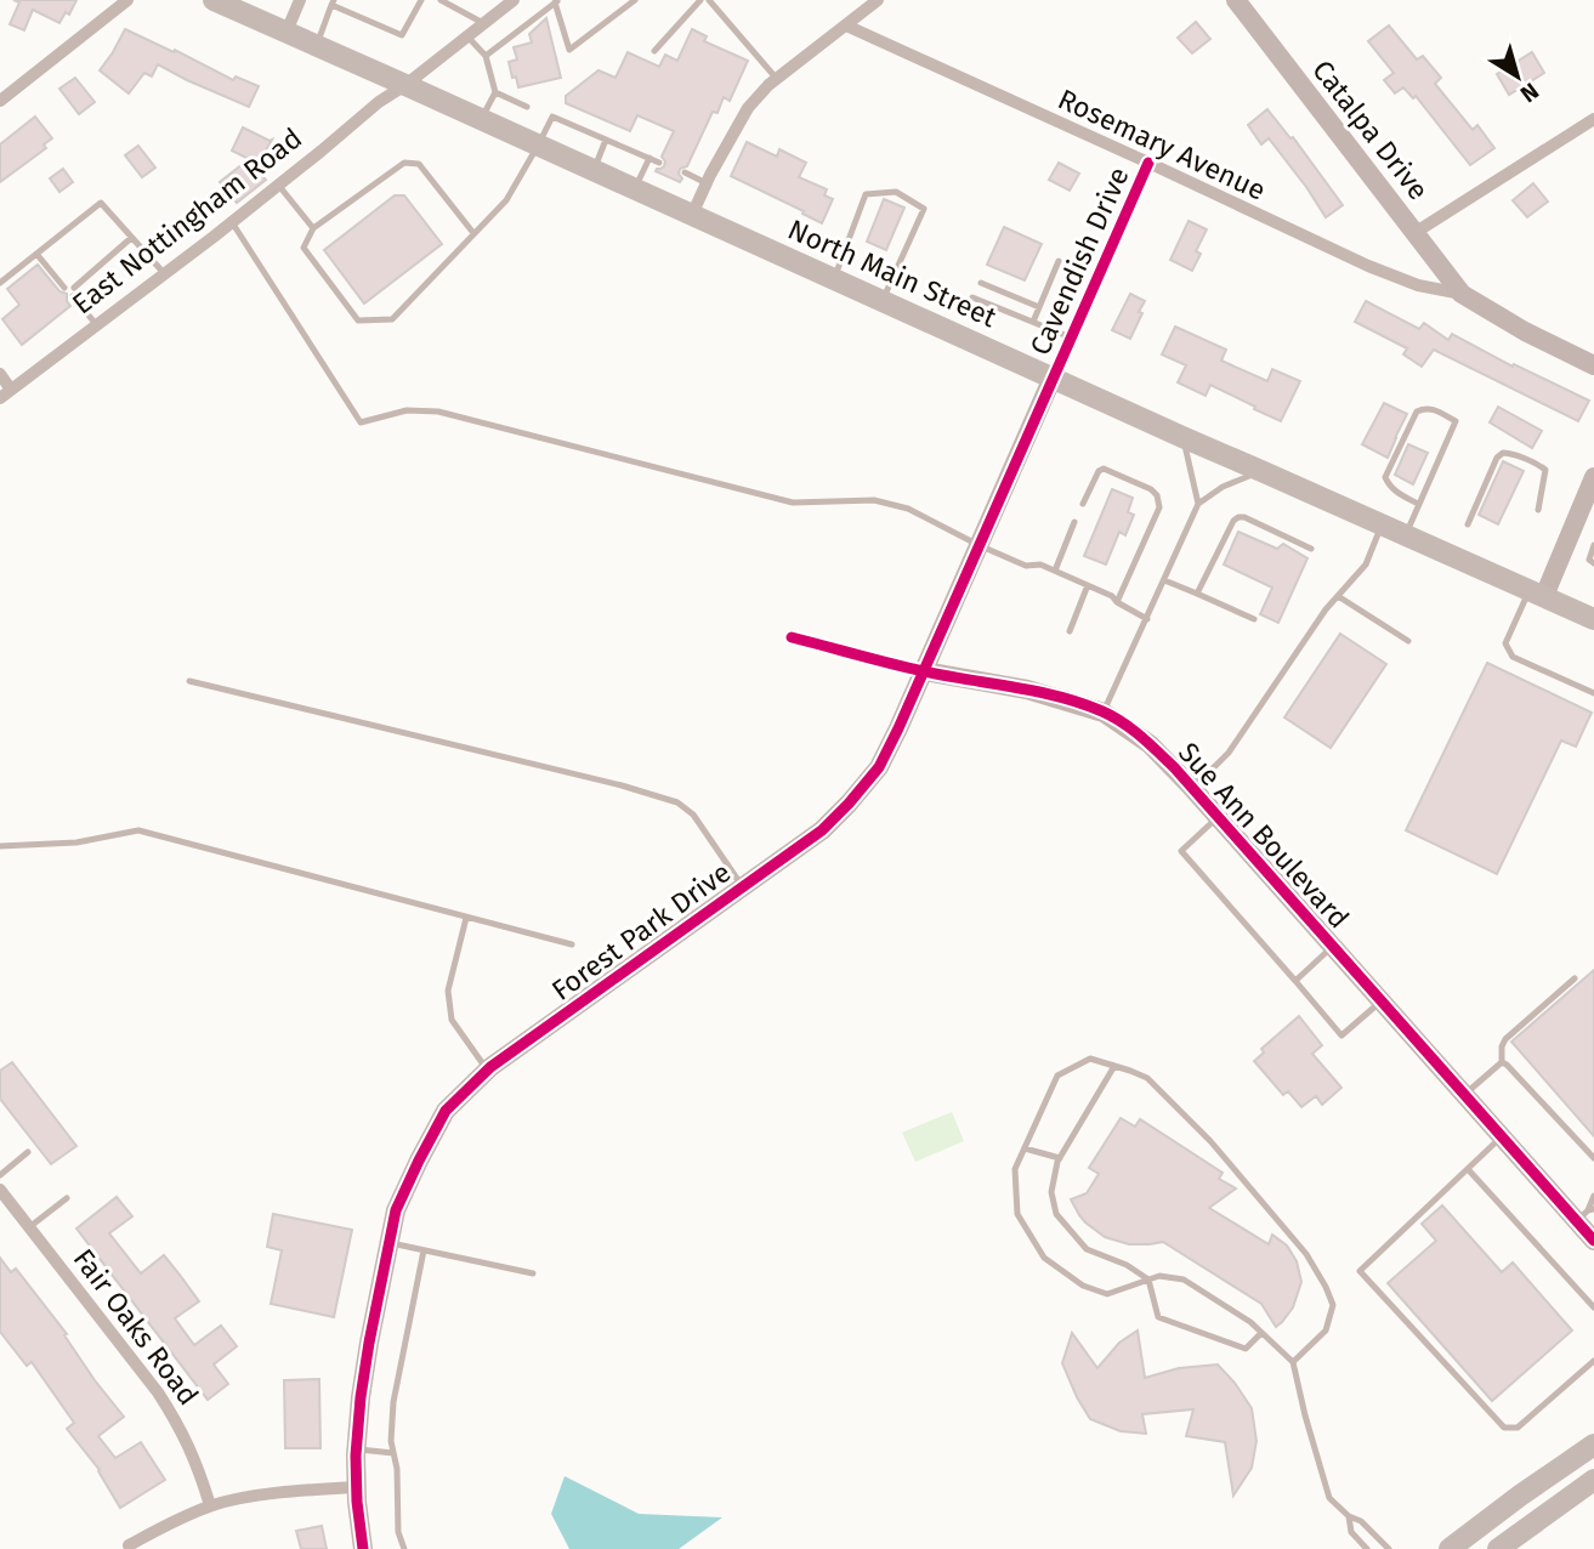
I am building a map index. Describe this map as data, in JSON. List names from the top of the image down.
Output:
{
  "streets": {
    "main road": ["North Main Street"],
    "street": [
      "Catalpa Drive",
      "Rosemary Avenue",
      "East Nottingham Road",
      "Cavendish Drive",
      "Sue Ann Boulevard",
      "Forest Park Drive",
      "Fair Oaks Road"
    ]
  },
  "crossings": [
    ["Catalpa Drive", "Rosemary Avenue"],
    ["Rosemary Avenue", "Cavendish Drive"],
    ["East Nottingham Road", "North Main Street"],
    ["Cavendish Drive", "North Main Street"],
    ["Cavendish Drive", "Forest Park Drive"],
    ["North Main Street", "Forest Park Drive"],
    ["Sue Ann Boulevard", "Forest Park Drive"]
  ],
  "north": "bottom right"
}
